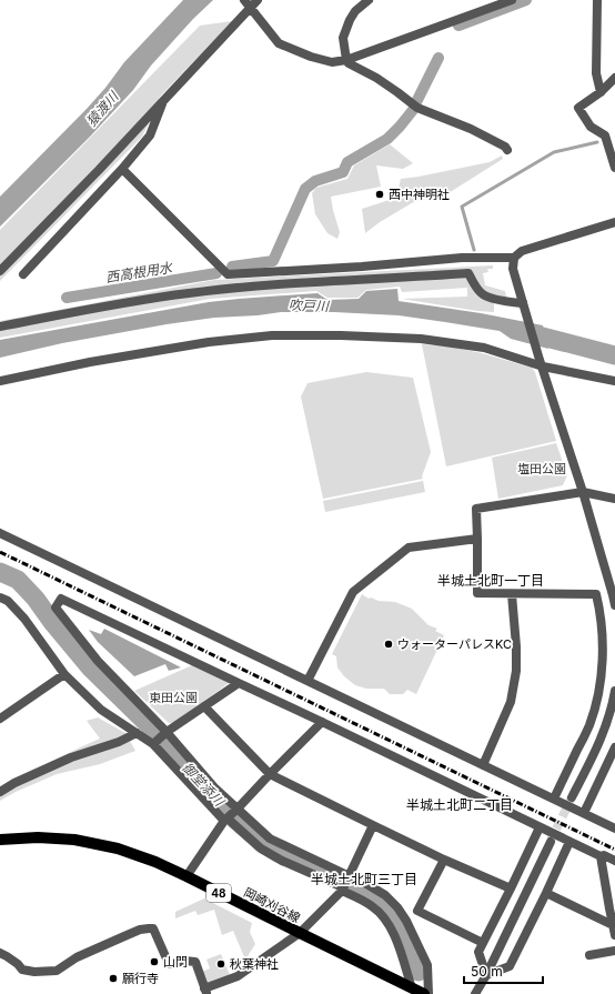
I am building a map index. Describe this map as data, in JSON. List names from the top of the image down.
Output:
{
  "streets": {
    "main road": ["48", "岡崎刈谷線"]
  },
  "districts": ["半城土北町一丁目", "半城土北町二丁目", "半城土北町三丁目"],
  "water": [
    "猿渡川",
    "西高根用水",
    "吹戸川",
    "御堂添川"
  ],
  "parks": ["塩田公園", "東田公園"],
  "places": [
    "西中神明社",
    "ウォーターパレスKC",
    "山門",
    "秋葉神社",
    "願行寺"
  ],
  "scale_bar": "50 m"
}
